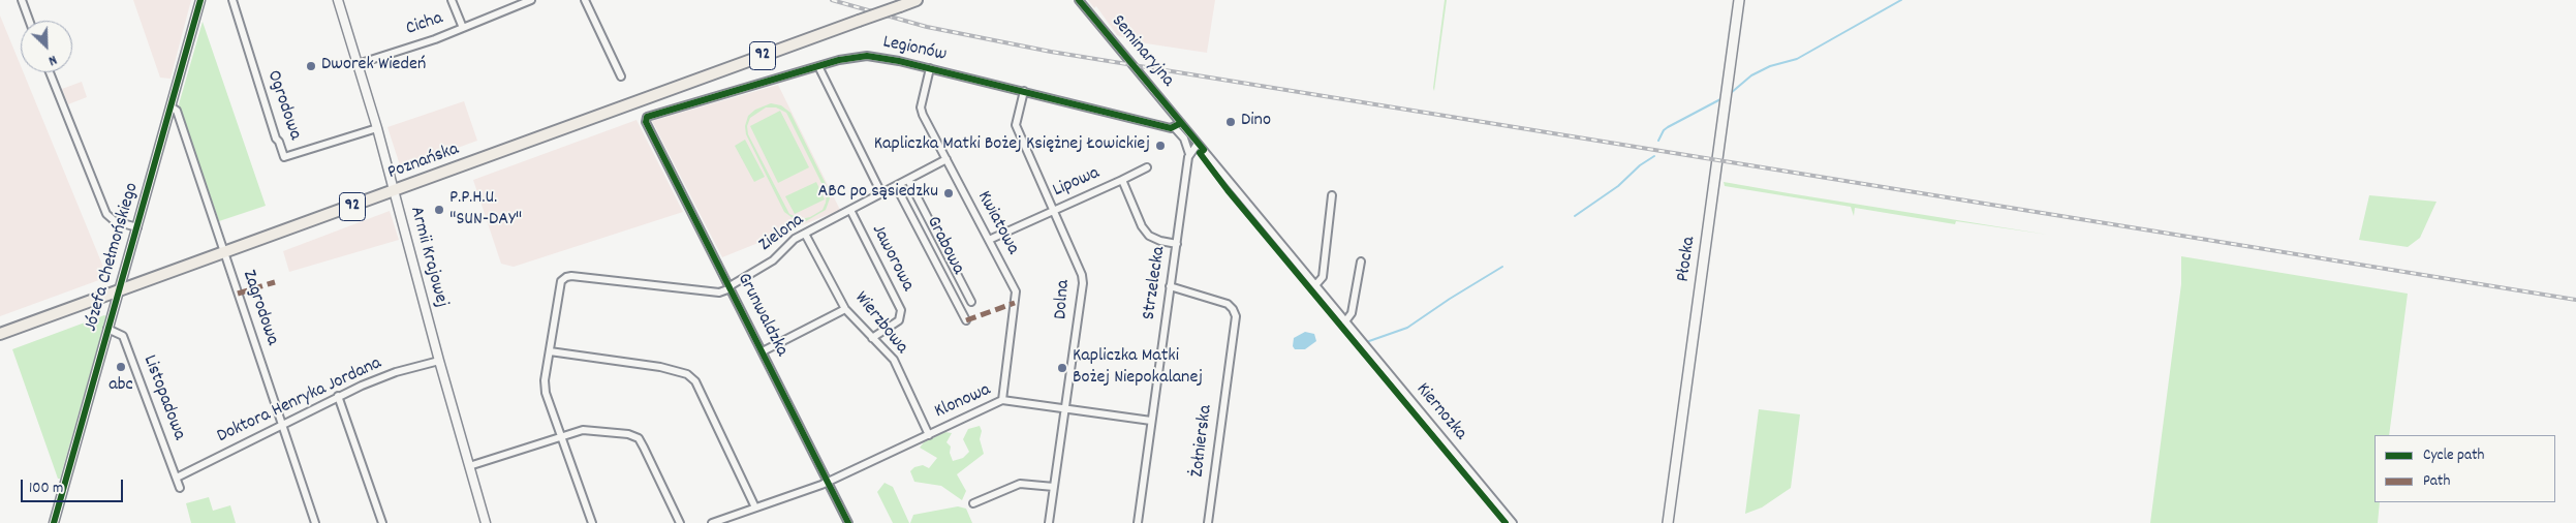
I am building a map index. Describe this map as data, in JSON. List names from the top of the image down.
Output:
{
  "streets": {
    "main road": ["92", "Poznańska", "Płocka"],
    "street": [
      "Cicha",
      "Legionów",
      "Seminaryjna",
      "Ogrodowa",
      "Lipowa",
      "Kwiatowa",
      "Zielona",
      "Grabowa",
      "Józefa Chełmońskiego",
      "Armii Krajowej",
      "Jaworowa",
      "Strzelecka",
      "Dolna",
      "Zagrodowa",
      "Grunwaldzka",
      "Wierzbowa",
      "Listopadowa",
      "Doktora Henryka Jordana",
      "Klonowa",
      "Kiernozka",
      "Żołnierska"
    ]
  },
  "crossings": [
    ["Cicha", "Armii Krajowej"],
    ["Legionów", "Kwiatowa"],
    ["Legionów", "Dolna"],
    ["Legionów", "Grunwaldzka"],
    ["Seminaryjna", "Kiernozka"],
    ["Ogrodowa", "Armii Krajowej"],
    ["Poznańska", "Józefa Chełmońskiego"],
    ["Poznańska", "Armii Krajowej"],
    ["Poznańska", "Zagrodowa"],
    ["Lipowa", "Kwiatowa"],
    ["Lipowa", "Strzelecka"],
    ["Lipowa", "Dolna"],
    ["Kwiatowa", "Zielona"],
    ["Kwiatowa", "Klonowa"],
    ["Zielona", "Grabowa"],
    ["Zielona", "Jaworowa"],
    ["Zielona", "Grunwaldzka"],
    ["Zielona", "Wierzbowa"],
    ["Józefa Chełmońskiego", "Zagrodowa"],
    ["Józefa Chełmońskiego", "Listopadowa"],
    ["Armii Krajowej", "Doktora Henryka Jordana"],
    ["Jaworowa", "Wierzbowa"],
    ["Strzelecka", "Klonowa"],
    ["Strzelecka", "Żołnierska"],
    ["Dolna", "Klonowa"],
    ["Zagrodowa", "Doktora Henryka Jordana"],
    ["Grunwaldzka", "Klonowa"],
    ["Wierzbowa", "Klonowa"],
    ["Listopadowa", "Doktora Henryka Jordana"]
  ],
  "places": [
    "Dworek Wiedeń",
    "Dino",
    "Kapliczka Matki Bożej Księżnej Łowickiej",
    "ABC po sąsiedzku",
    "P.P.H.U. \"SUN-DAY\"",
    "abc",
    "Kapliczka Matki Bożej Niepokalanej"
  ],
  "legend": ["Cycle path", "Path"],
  "scale_bar": "100 m",
  "north": "bottom right"
}
